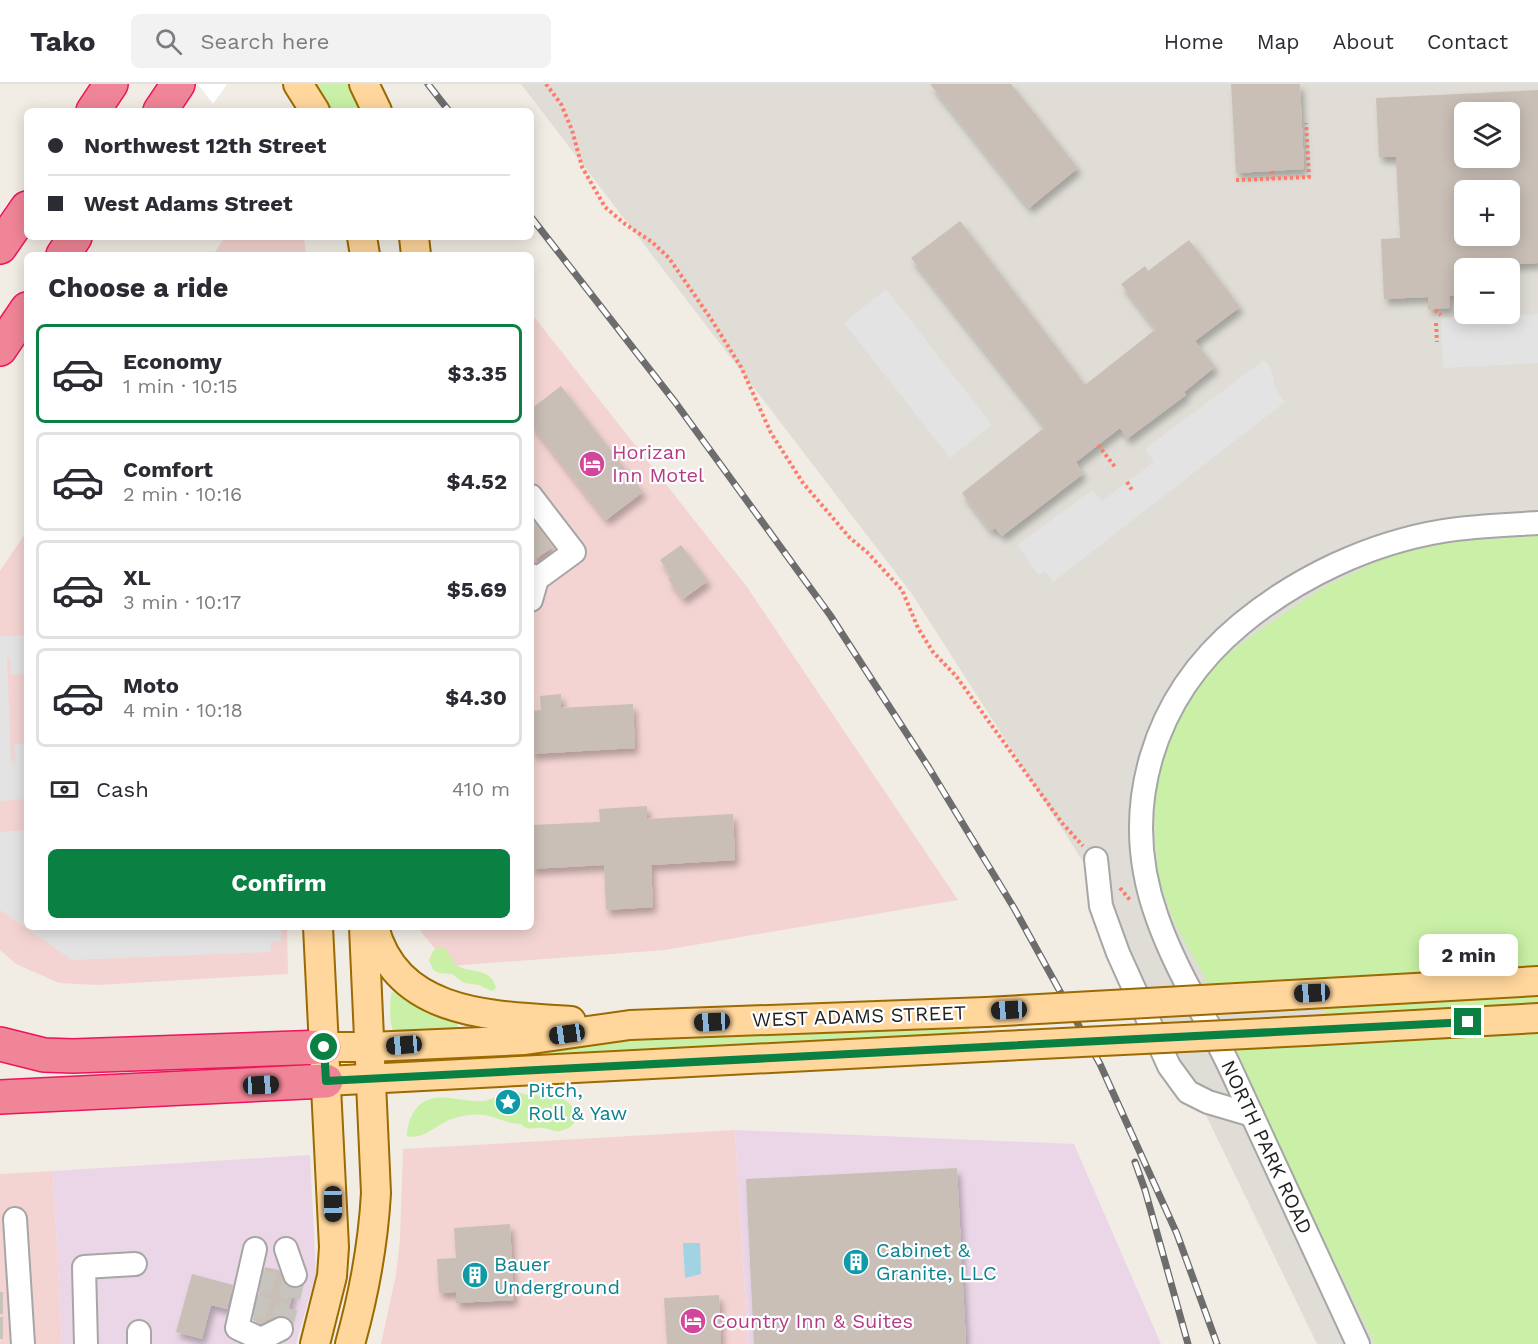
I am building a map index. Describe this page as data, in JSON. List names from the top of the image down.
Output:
{
  "streets": {
    "main road": ["WEST ADAMS STREET"],
    "street": ["NORTH PARK ROAD"]
  },
  "places": {
    "hotel": ["Horizan Inn Motel", "Country Inn & Suites"],
    "place": ["Pitch, Roll & Yaw"],
    "building": ["Cabinet & Granite, LLC", "Bauer Underground"]
  },
  "page": {
    "header": "Tako",
    "search": "Search here",
    "nav": [
      "Home",
      "Map",
      "About",
      "Contact"
    ],
    "map_buttons": ["+", "−"],
    "banner": ["Northwest 12th Street", "West Adams Street"],
    "heading": "Choose a ride",
    "list": [
      {
        "name": "Economy",
        "note": "1 min · 10:15",
        "value": "$3.35"
      },
      {
        "name": "Comfort",
        "note": "2 min · 10:16",
        "value": "$4.52"
      },
      {
        "name": "XL",
        "note": "3 min · 10:17",
        "value": "$5.69"
      },
      {
        "name": "Moto",
        "note": "4 min · 10:18",
        "value": "$4.30"
      }
    ],
    "pay": ["Cash", "410 m"],
    "buttons": "Confirm",
    "bubble": "2 min"
  }
}
